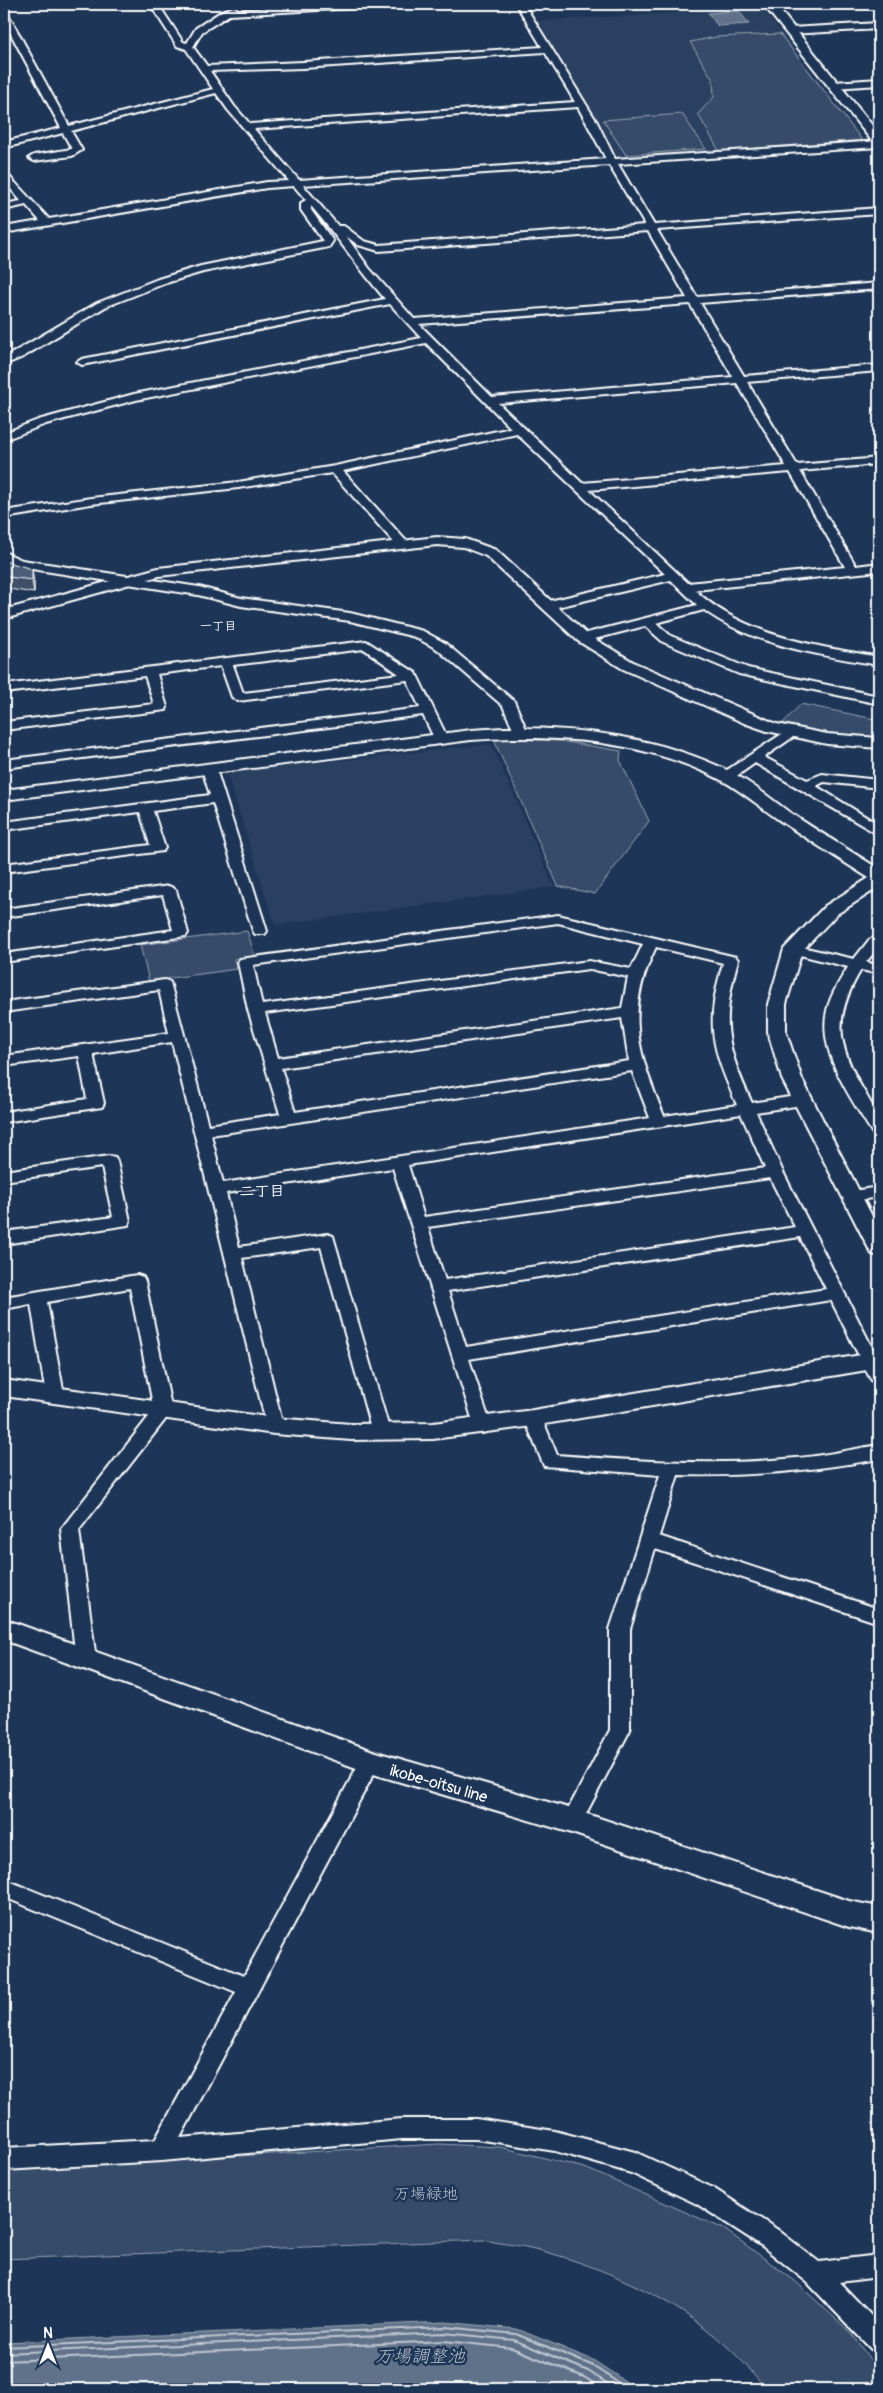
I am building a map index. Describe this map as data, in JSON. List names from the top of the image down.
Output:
{
  "streets": {
    "main road": ["ikobe-oitsu line"]
  },
  "districts": ["一丁目", "二丁目"],
  "water": ["万場調整池"],
  "parks": ["万場緑地"],
  "north": "top"
}
